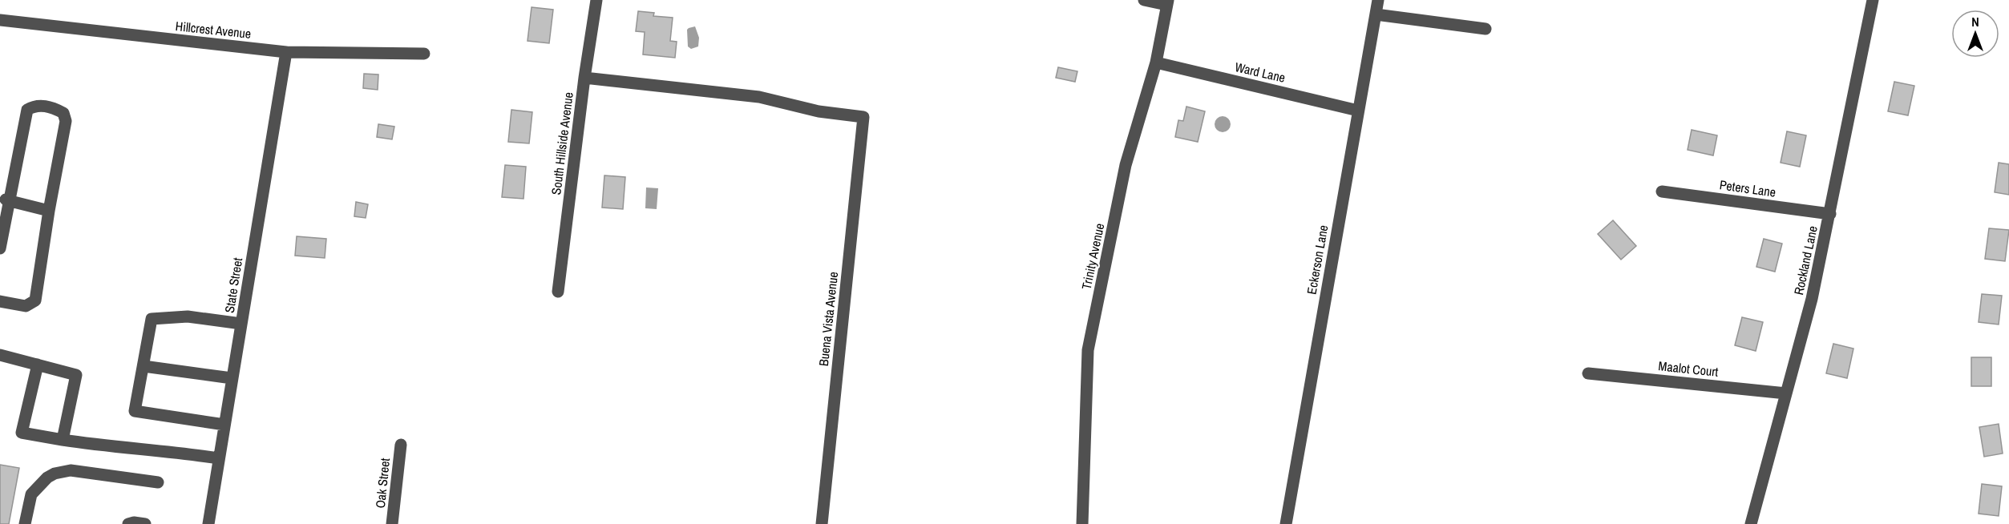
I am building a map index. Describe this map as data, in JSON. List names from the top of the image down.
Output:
{
  "streets": {
    "street": [
      "Hillcrest Avenue",
      "Ward Lane",
      "South Hillside Avenue",
      "Peters Lane",
      "Trinity Avenue",
      "Eckerson Lane",
      "Rockland Lane",
      "State Street",
      "Buena Vista Avenue",
      "Maalot Court",
      "Oak Street"
    ]
  },
  "crossings": [
    ["Hillcrest Avenue", "State Street"],
    ["Ward Lane", "Trinity Avenue"],
    ["Ward Lane", "Eckerson Lane"],
    ["South Hillside Avenue", "Buena Vista Avenue"],
    ["Peters Lane", "Rockland Lane"],
    ["Rockland Lane", "Maalot Court"]
  ],
  "north": "top"
}
